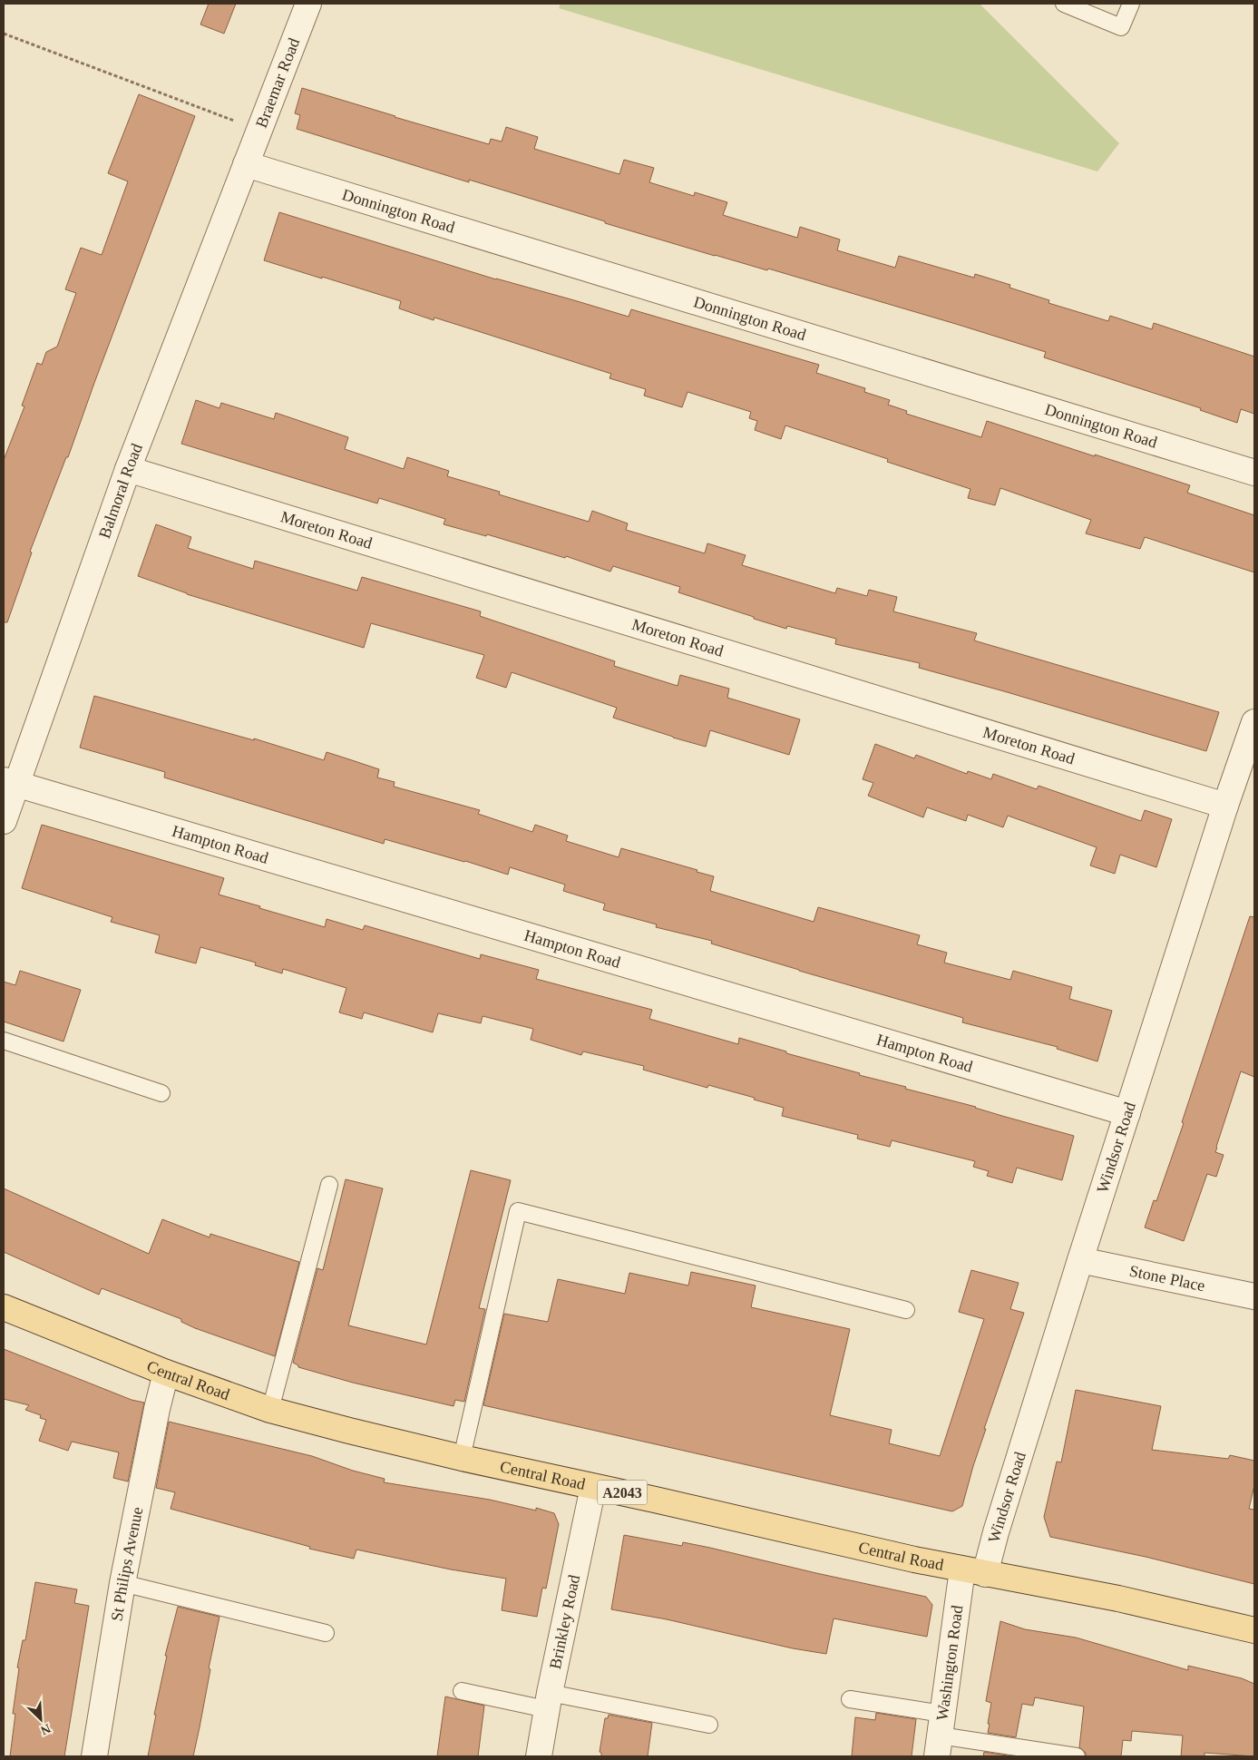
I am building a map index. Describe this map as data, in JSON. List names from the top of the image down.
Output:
{
  "streets": {
    "main road": ["Central Road", "A2043"],
    "street": [
      "Braemar Road",
      "Donnington Road",
      "Balmoral Road",
      "Moreton Road",
      "Hampton Road",
      "Windsor Road",
      "Stone Place",
      "St Philips Avenue",
      "Brinkley Road",
      "Washington Road"
    ]
  },
  "crossings": [
    ["Braemar Road", "Donnington Road"],
    ["Braemar Road", "Balmoral Road"],
    ["Donnington Road", "Balmoral Road"],
    ["Balmoral Road", "Moreton Road"],
    ["Balmoral Road", "Hampton Road"],
    ["Moreton Road", "Windsor Road"],
    ["Hampton Road", "Windsor Road"],
    ["Windsor Road", "Stone Place"],
    ["Windsor Road", "Central Road"],
    ["Windsor Road", "Washington Road"],
    ["Central Road", "St Philips Avenue"],
    ["Central Road", "Brinkley Road"],
    ["Central Road", "Washington Road"]
  ],
  "north": "bottom right"
}
